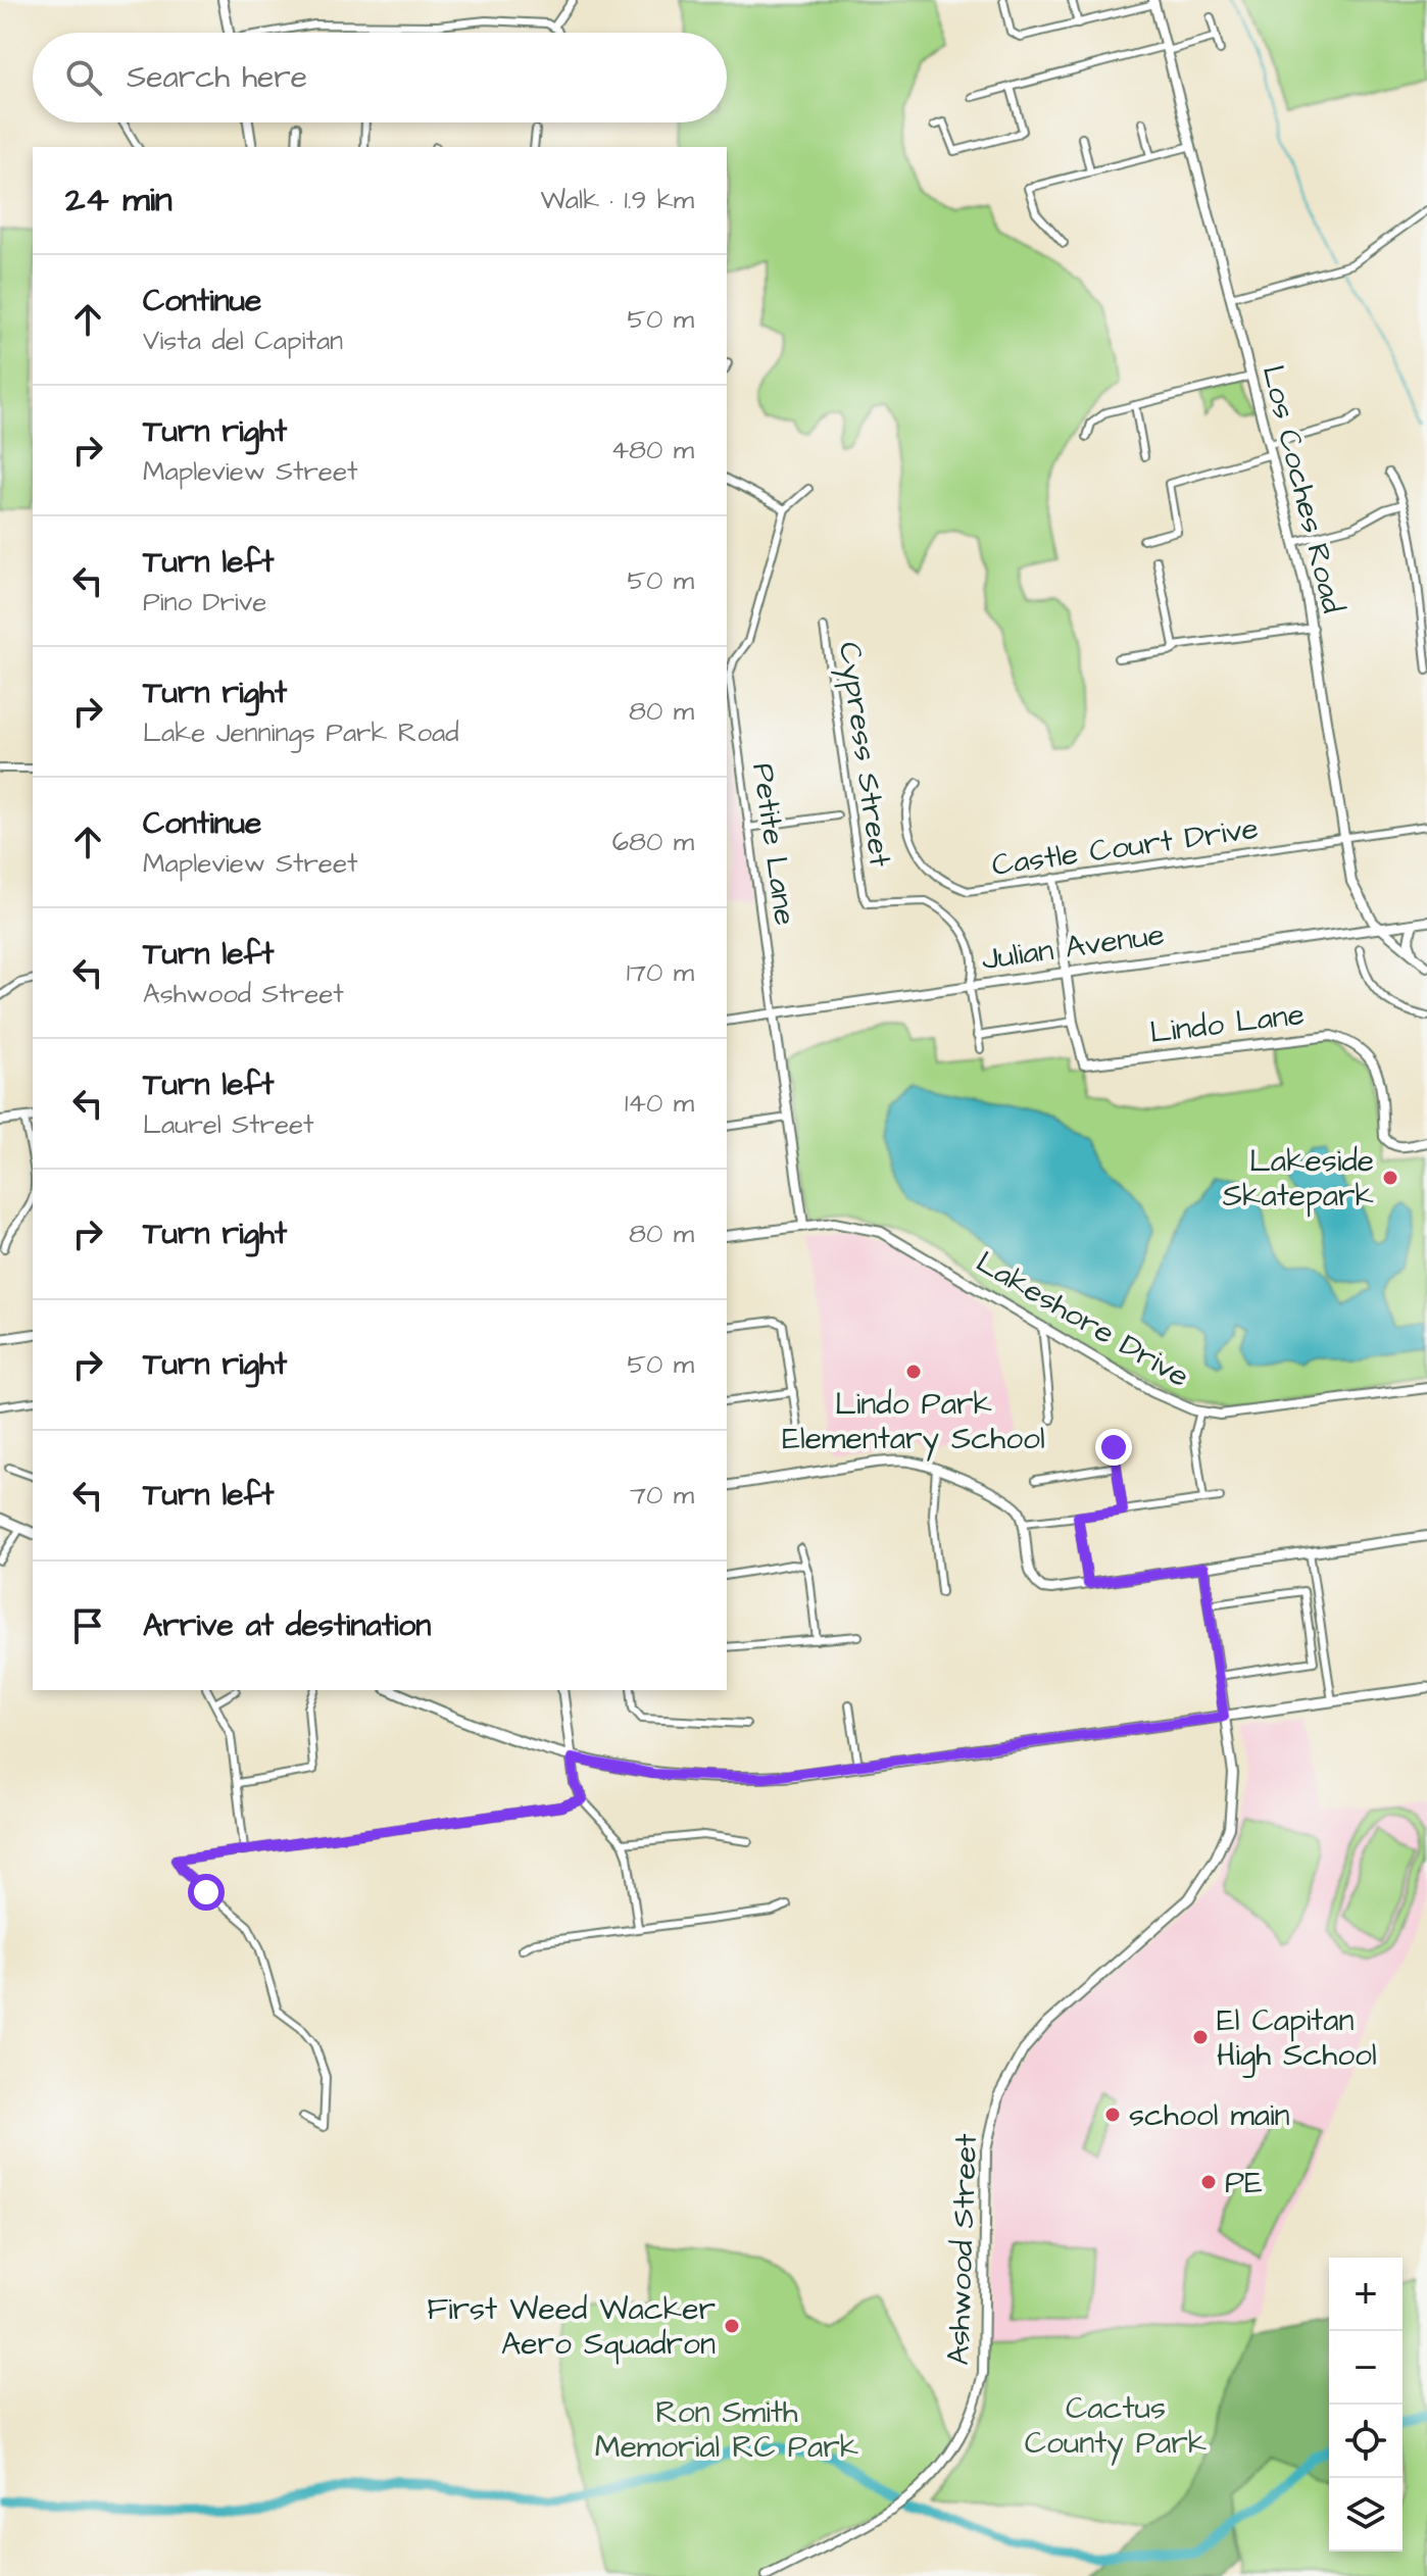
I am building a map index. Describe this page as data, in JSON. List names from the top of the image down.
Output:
{
  "streets": {
    "main road": [
      "Los Coches Road",
      "Petite Lane",
      "Julian Avenue",
      "Lindo Lane",
      "Lakeshore Drive",
      "Ashwood Street"
    ],
    "street": ["Cypress Street", "Castle Court Drive"]
  },
  "crossings": [
    ["Los Coches Road", "Castle Court Drive"],
    ["Los Coches Road", "Julian Avenue"],
    ["Cypress Street", "Julian Avenue"],
    ["Petite Lane", "Julian Avenue"],
    ["Petite Lane", "Lakeshore Drive"]
  ],
  "parks": ["Cactus County Park", "Ron Smith Memorial RC Park"],
  "places": [
    "Lakeside Skatepark",
    "Lindo Park Elementary School",
    "El Capitan High School",
    "school main",
    "PE",
    "First Weed Wacker Aero Squadron"
  ],
  "page": {
    "search": "Search here",
    "heading": ["24 min", "Walk · 1.9 km"],
    "list": [
      ["Continue", "Vista del Capitan", "50 m"],
      ["Turn right", "Mapleview Street", "480 m"],
      ["Turn left", "Pino Drive", "50 m"],
      ["Turn right", "Lake Jennings Park Road", "80 m"],
      ["Continue", "Mapleview Street", "680 m"],
      ["Turn left", "Ashwood Street", "170 m"],
      ["Turn left", "Laurel Street", "140 m"],
      ["Turn right", "80 m"],
      ["Turn right", "50 m"],
      ["Turn left", "70 m"],
      "Arrive at destination"
    ],
    "map_buttons": ["+", "−"]
  }
}
